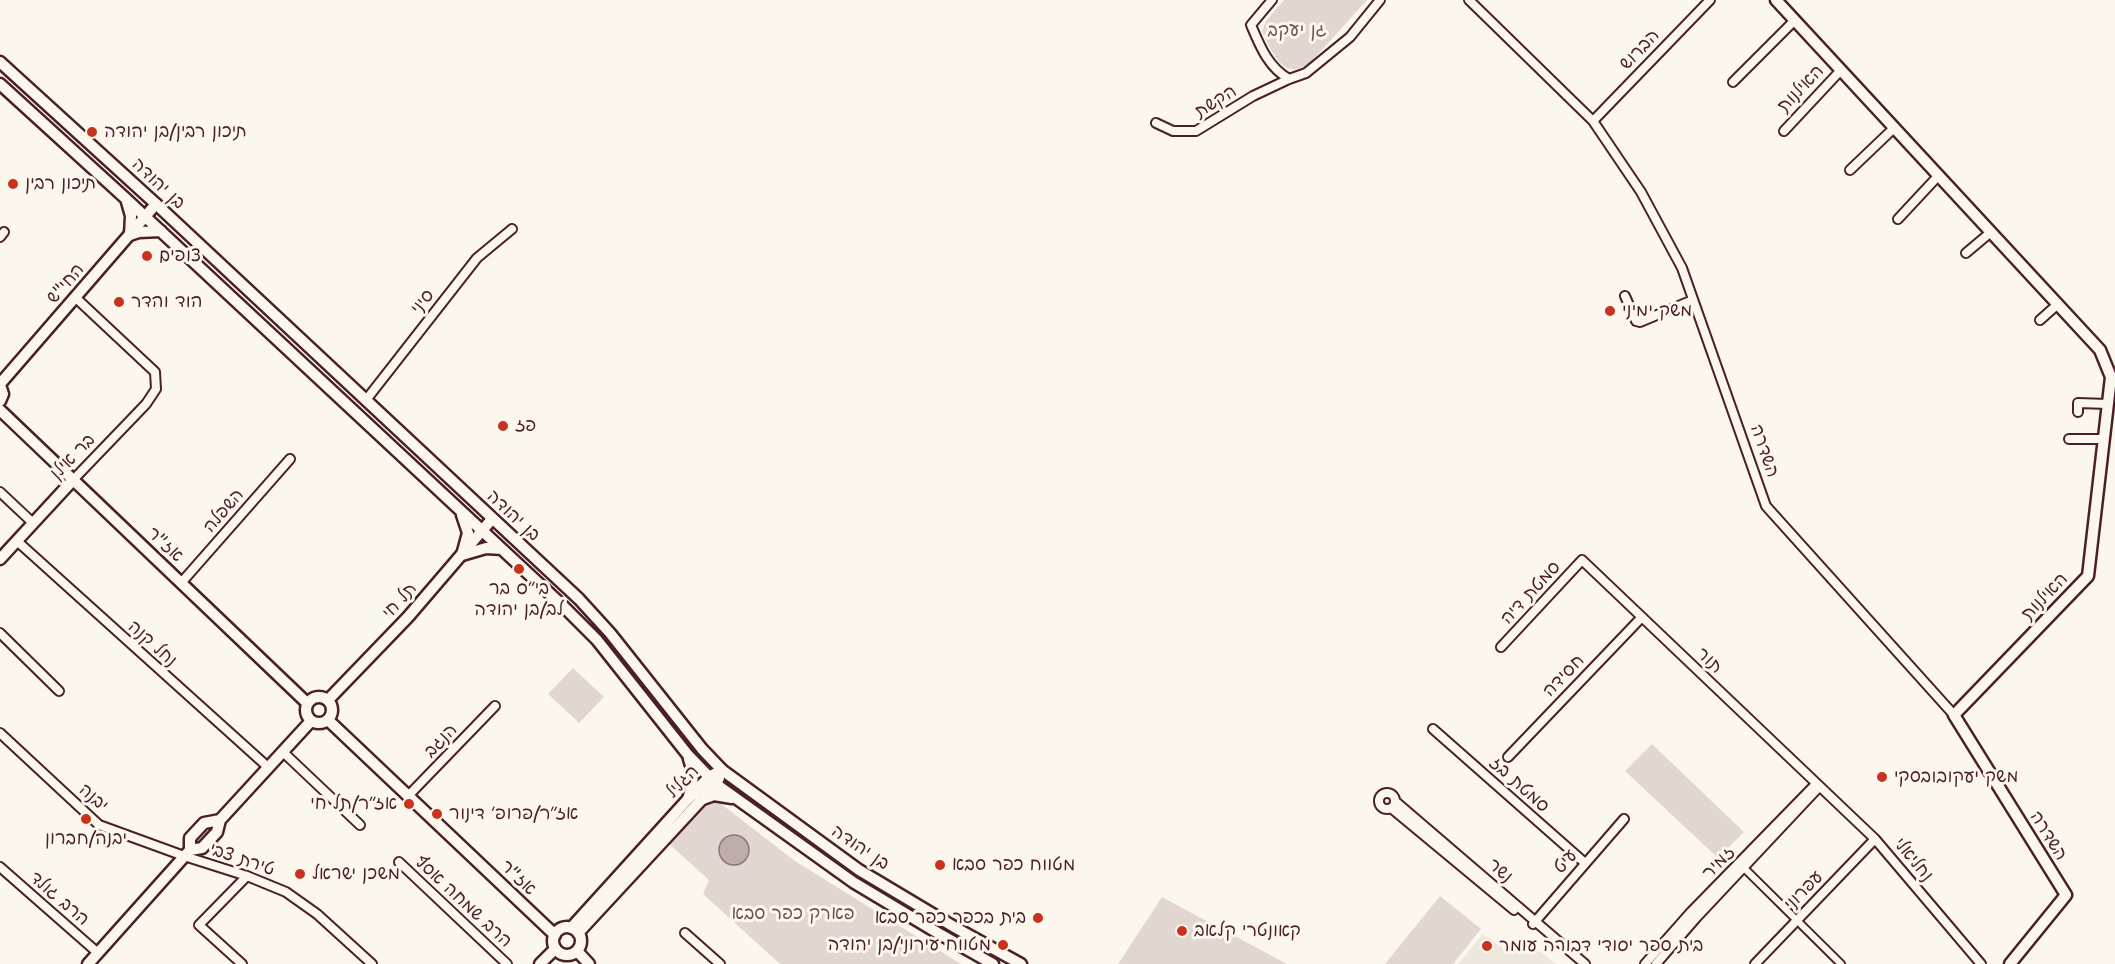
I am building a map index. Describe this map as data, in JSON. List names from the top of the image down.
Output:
{
  "streets": {
    "street": [
      "הברוש",
      "האילנות",
      "הקשת",
      "בן יהודה",
      "החי\"ש",
      "סיני",
      "השדרה",
      "בר אילן",
      "השפלה",
      "אז\"ר",
      "סמטת דיה",
      "תל חי",
      "נחל קנה",
      "תור",
      "חסידה",
      "הנגב",
      "הגליל",
      "סמטת בז",
      "יבנה",
      "טירת צבי",
      "נחליאלי",
      "עיט",
      "זמיר",
      "נשר",
      "עפרוני",
      "הרב גולד",
      "הרב שמחה אסף"
    ]
  },
  "crossings": [
    ["הברוש", "השדרה"],
    ["האילנות", "השדרה"],
    ["בן יהודה", "החי\"ש"],
    ["בן יהודה", "סיני"],
    ["בן יהודה", "תל חי"],
    ["בן יהודה", "הגליל"],
    ["החי\"ש", "בר אילן"],
    ["בר אילן", "אז\"ר"],
    ["בר אילן", "נחל קנה"],
    ["השפלה", "אז\"ר"],
    ["אז\"ר", "תל חי"],
    ["אז\"ר", "הנגב"],
    ["אז\"ר", "הגליל"],
    ["סמטת דיה", "תור"],
    ["תור", "חסידה"],
    ["תור", "נחליאלי"],
    ["תור", "זמיר"],
    ["סמטת בז", "עיט"],
    ["יבנה", "טירת צבי"],
    ["נחליאלי", "זמיר"],
    ["נחליאלי", "עפרוני"],
    ["עיט", "נשר"]
  ],
  "parks": ["גן יעקב", "פארק כפר סבא"],
  "places": [
    "תיכון רבין/בן יהודה",
    "תיכון רבין",
    "צופים",
    "הוד והדר",
    "משק ימיני",
    "פז",
    "בי״ס בר לב/בן יהודה",
    "משק יעקובובסקי",
    "אז״ר/תל חי",
    "אז״ר/פרופ׳ דינור",
    "יבנה/חברון",
    "מטווח כפר סבא",
    "משכן ישראל",
    "בית בכפר כפר סבא",
    "קאונטרי קלאב",
    "מטווח עירוני/בן יהודה",
    "בית ספר יסודי דבורה עומר"
  ]
}
